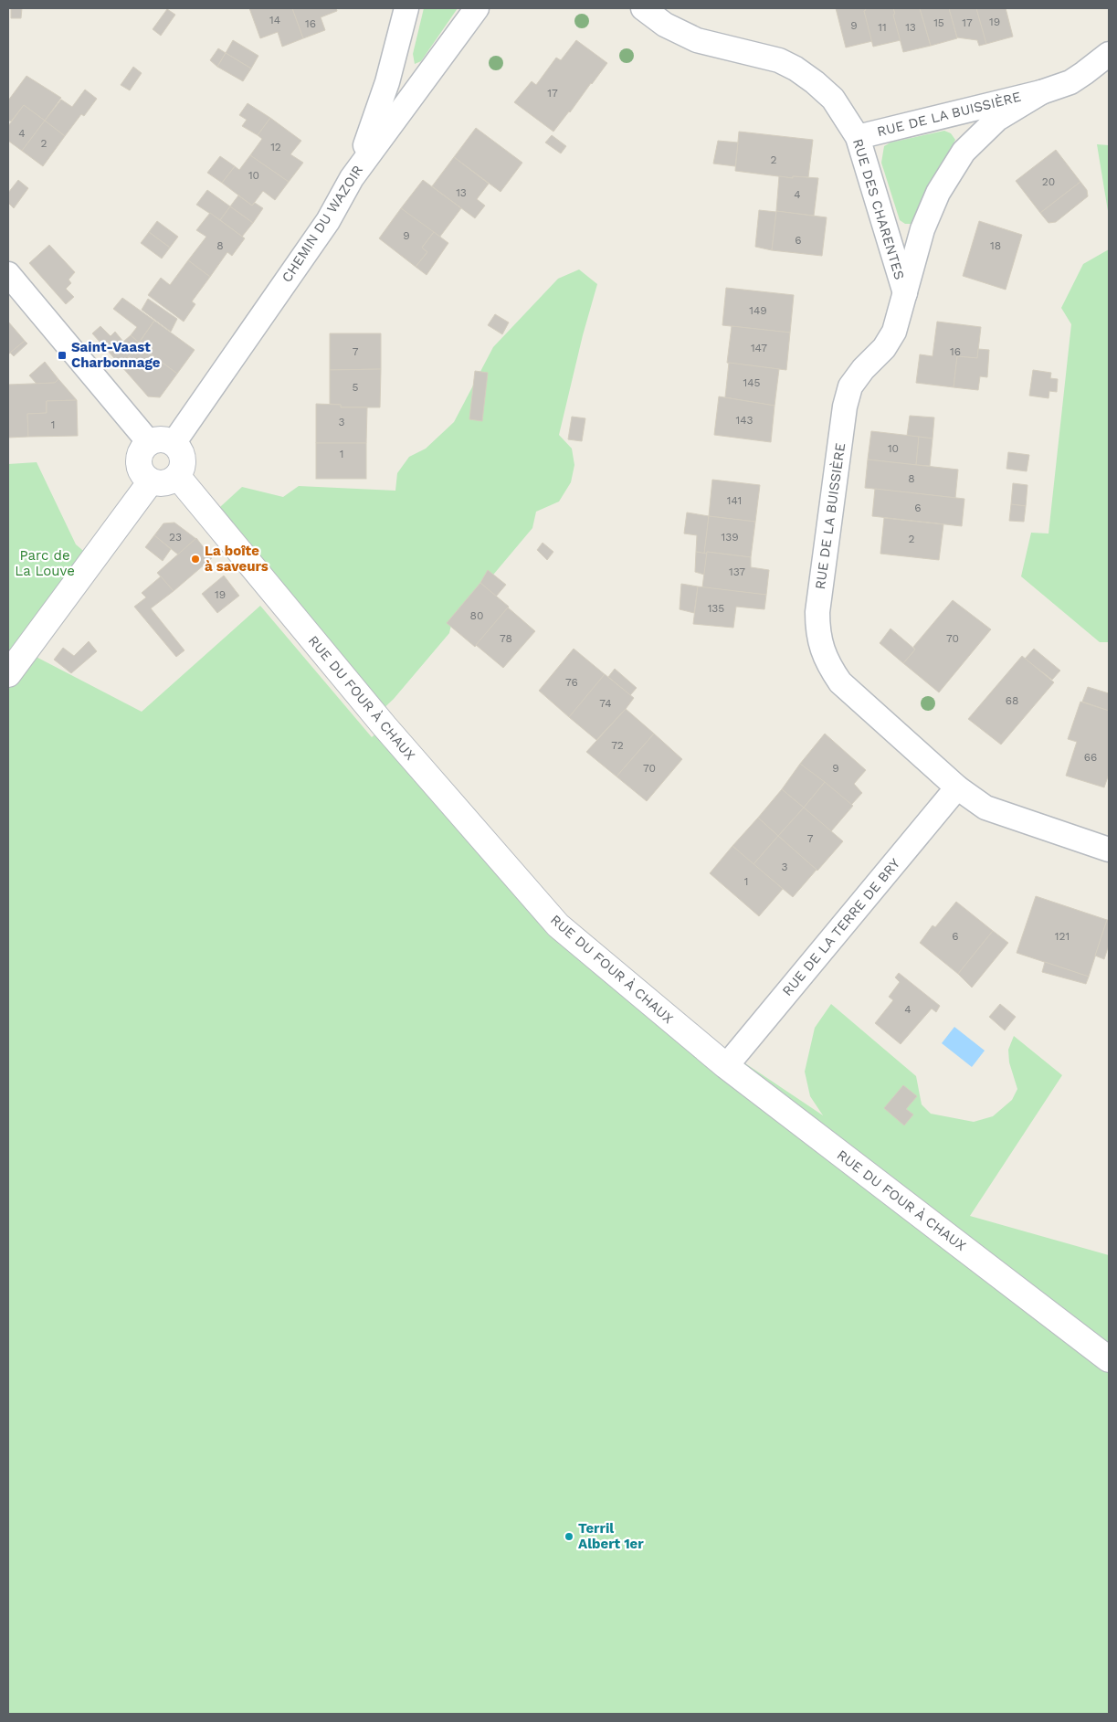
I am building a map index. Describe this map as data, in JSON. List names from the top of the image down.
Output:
{
  "streets": {
    "street": [
      "RUE DE LA BUISSIÈRE",
      "RUE DES CHARENTES",
      "CHEMIN DU WAZOIR",
      "RUE DU FOUR À CHAUX",
      "RUE DE LA TERRE DE BRY"
    ]
  },
  "crossings": [
    ["RUE DE LA BUISSIÈRE", "RUE DES CHARENTES"],
    ["RUE DE LA BUISSIÈRE", "RUE DE LA TERRE DE BRY"],
    ["CHEMIN DU WAZOIR", "RUE DU FOUR À CHAUX"],
    ["RUE DU FOUR À CHAUX", "RUE DE LA TERRE DE BRY"]
  ],
  "parks": ["Parc de La Louve"],
  "places": {
    "transit": ["Saint-Vaast Charbonnage"],
    "other": ["La boîte à saveurs", "Terril Albert 1er"]
  },
  "house_numbers": [
    "14",
    "19",
    "15",
    "17",
    "16",
    "9",
    "11",
    "13",
    "17",
    "4",
    "2",
    "12",
    "2",
    "10",
    "20",
    "13",
    "4",
    "9",
    "6",
    "8",
    "18",
    "149",
    "147",
    "7",
    "16",
    "145",
    "5",
    "143",
    "3",
    "1",
    "10",
    "1",
    "8",
    "141",
    "6",
    "23",
    "139",
    "2",
    "137",
    "19",
    "135",
    "80",
    "78",
    "70",
    "76",
    "68",
    "74",
    "72",
    "66",
    "70",
    "9",
    "7",
    "3",
    "1",
    "6",
    "121",
    "4"
  ]
}
